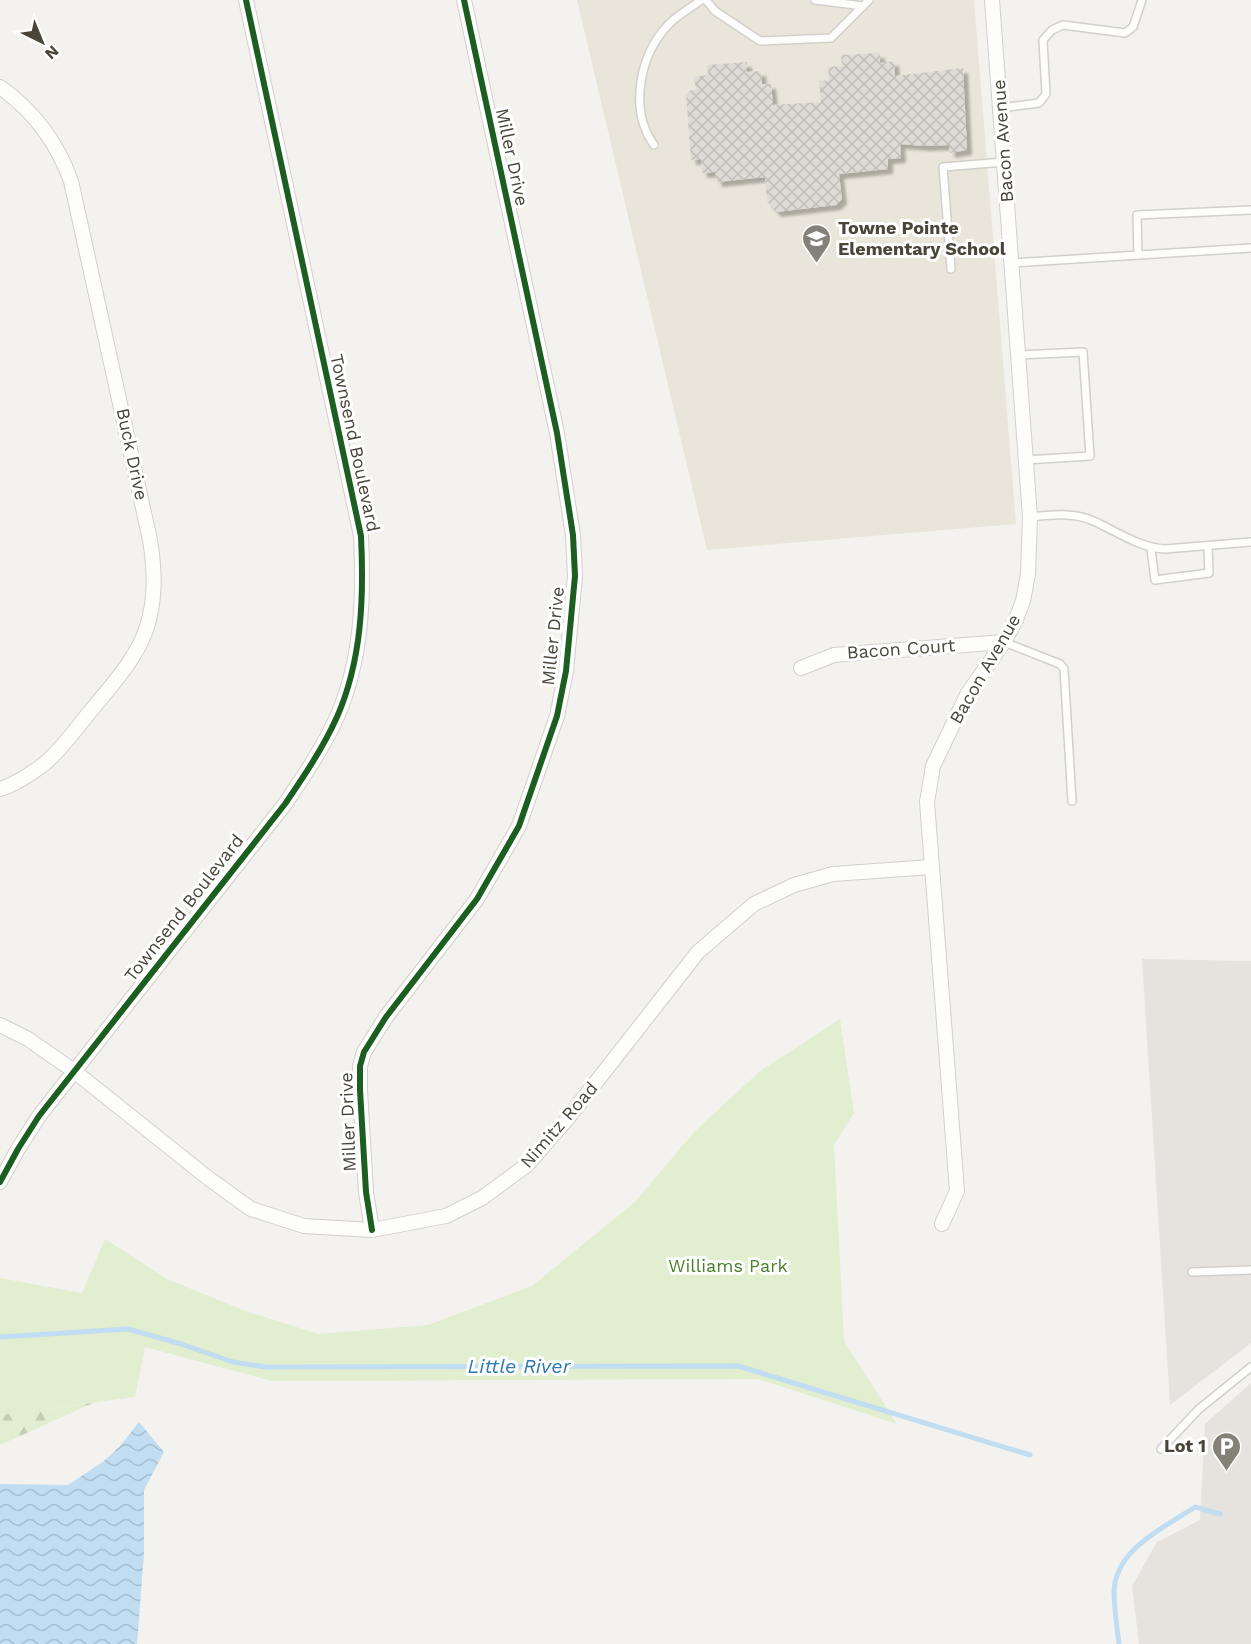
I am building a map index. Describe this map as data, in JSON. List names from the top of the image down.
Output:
{
  "streets": {
    "street": [
      "Bacon Avenue",
      "Miller Drive",
      "Townsend Boulevard",
      "Buck Drive",
      "Bacon Court",
      "Nimitz Road"
    ]
  },
  "crossings": [
    ["Bacon Avenue", "Bacon Court"],
    ["Bacon Avenue", "Nimitz Road"],
    ["Miller Drive", "Nimitz Road"],
    ["Townsend Boulevard", "Nimitz Road"]
  ],
  "water": ["Little River"],
  "parks": ["Williams Park"],
  "places": {
    "school or university": ["Towne Pointe Elementary School"],
    "parking": ["Lot 1"]
  },
  "north": "bottom right"
}
